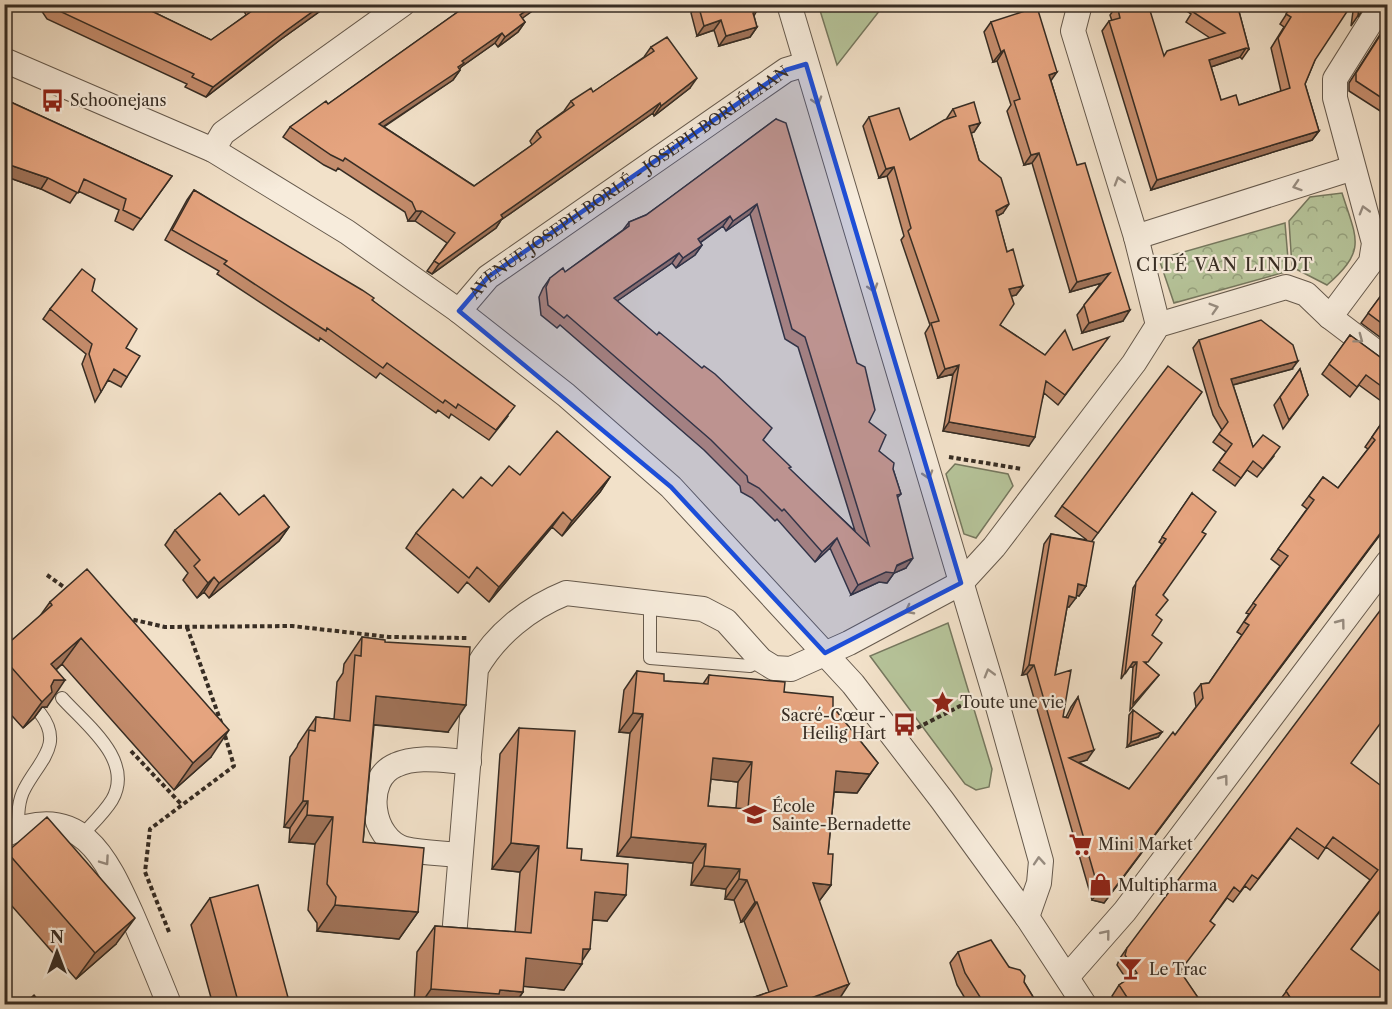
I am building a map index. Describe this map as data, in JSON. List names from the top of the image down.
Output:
{
  "streets": {
    "street": ["AVENUE JOSEPH BORLÉ - JOSEPH BORLÉLAAN"]
  },
  "districts": ["CITÉ VAN LINDT"],
  "places": {
    "bus stop": ["Schoonejans", "Sacré-Cœur - Heilig Hart"],
    "place": ["Toute une vie"],
    "school or university": ["École Sainte-Bernadette"],
    "supermarket": ["Mini Market"],
    "shop": ["Multipharma"],
    "bar": ["Le Trac"]
  },
  "north": "top"
}
